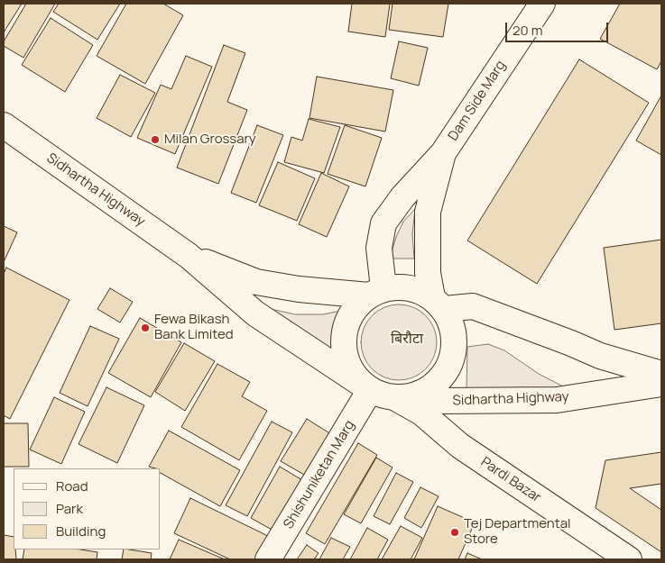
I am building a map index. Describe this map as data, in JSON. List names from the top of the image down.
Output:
{
  "streets": {
    "main road": [
      "Dam Side Marg",
      "Sidhartha Highway",
      "Shishuniketan Marg",
      "Pardi Bazar"
    ]
  },
  "crossings": [
    ["Sidhartha Highway", "Shishuniketan Marg"],
    ["Sidhartha Highway", "Pardi Bazar"],
    ["Shishuniketan Marg", "Pardi Bazar"]
  ],
  "districts": ["बिरौटा"],
  "places": ["Milan Grossary", "Fewa Bikash Bank Limited", "Tej Departmental Store"],
  "legend": ["Road", "Park", "Building"],
  "scale_bar": "20 m"
}
